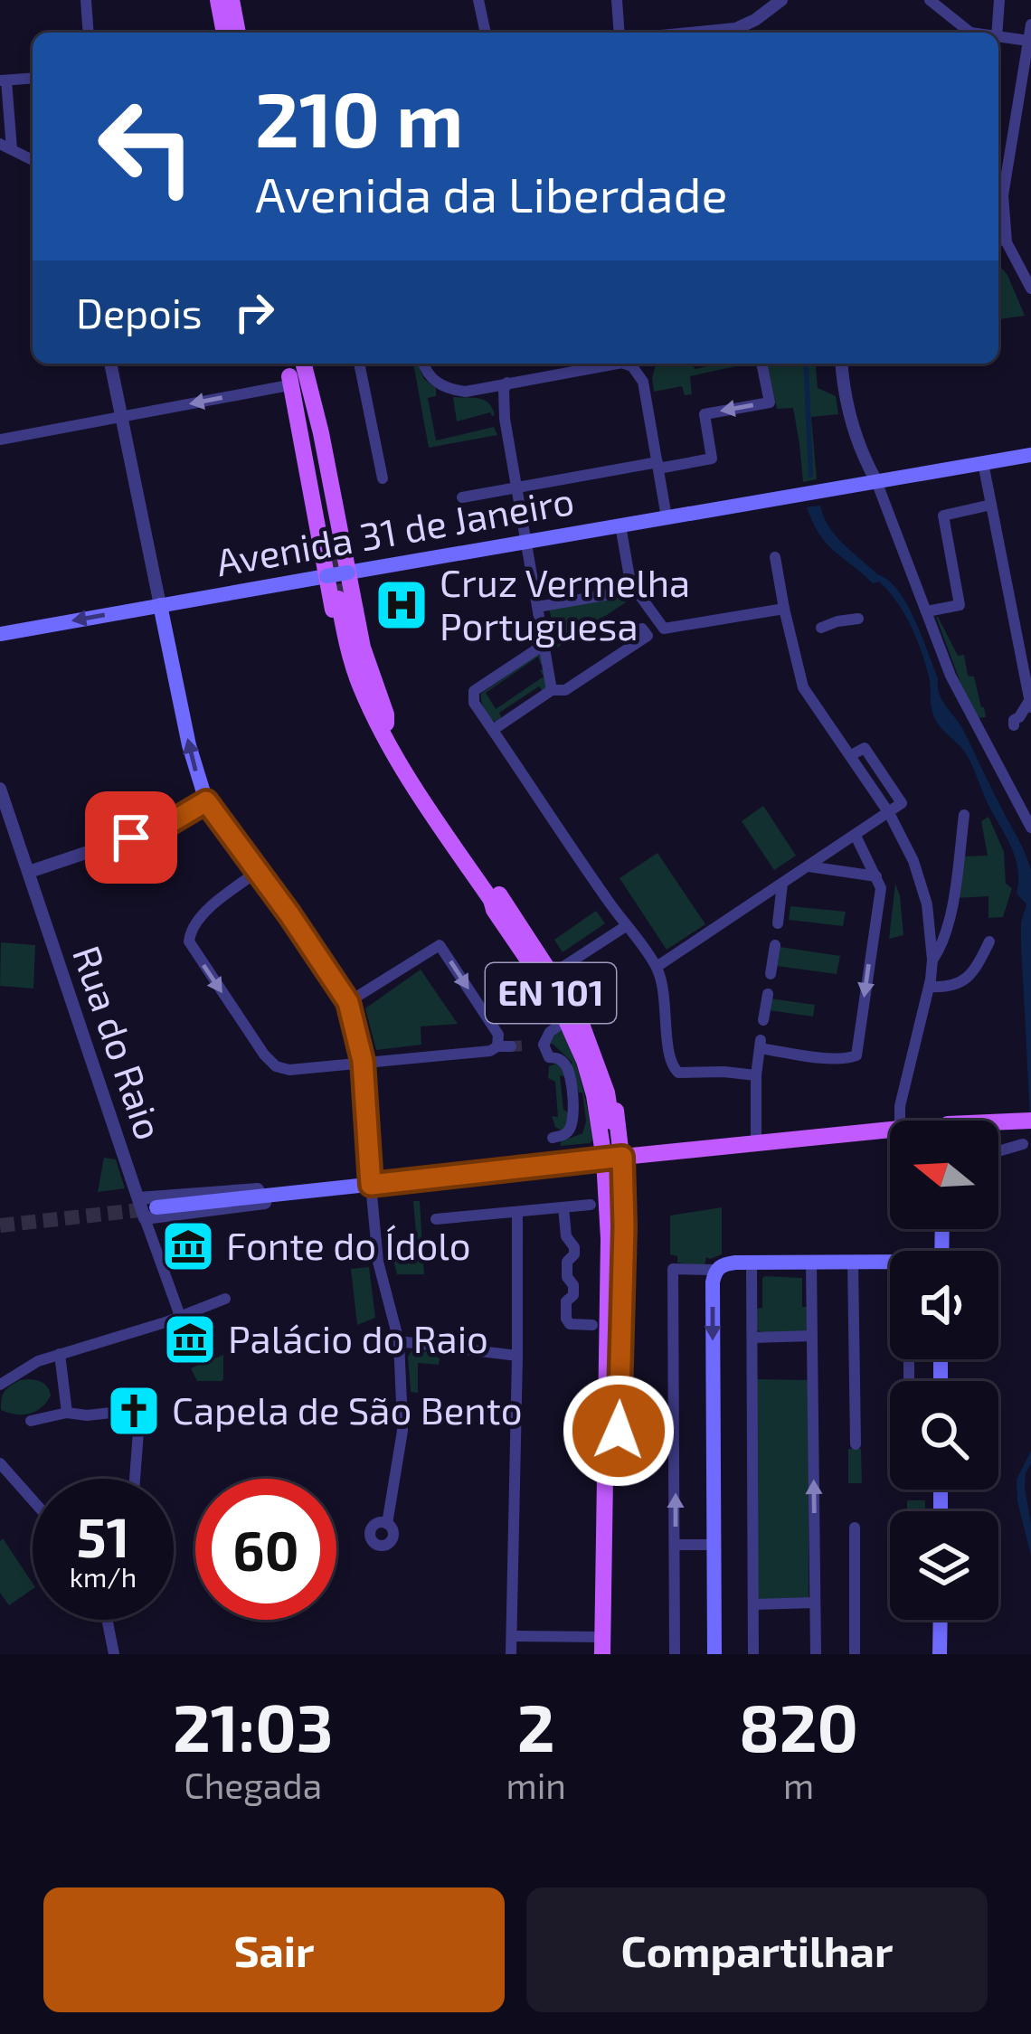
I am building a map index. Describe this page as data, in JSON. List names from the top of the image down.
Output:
{
  "streets": {
    "main road": ["Avenida 31 de Janeiro", "EN 101"],
    "street": ["Rua do Raio"]
  },
  "places": {
    "hospital": ["Cruz Vermelha Portuguesa"],
    "museum": ["Fonte do Ídolo", "Palácio do Raio"],
    "church": ["Capela de São Bento"]
  },
  "north": "left",
  "page": {
    "turn": ["210 m", "Avenida da Liberdade"],
    "then": "Depois",
    "speed": "51 km/h",
    "limit": "60",
    "eta": [
      "21:03",
      "Chegada",
      "2",
      "min",
      "820",
      "m"
    ],
    "buttons": ["Sair", "Compartilhar"]
  }
}
